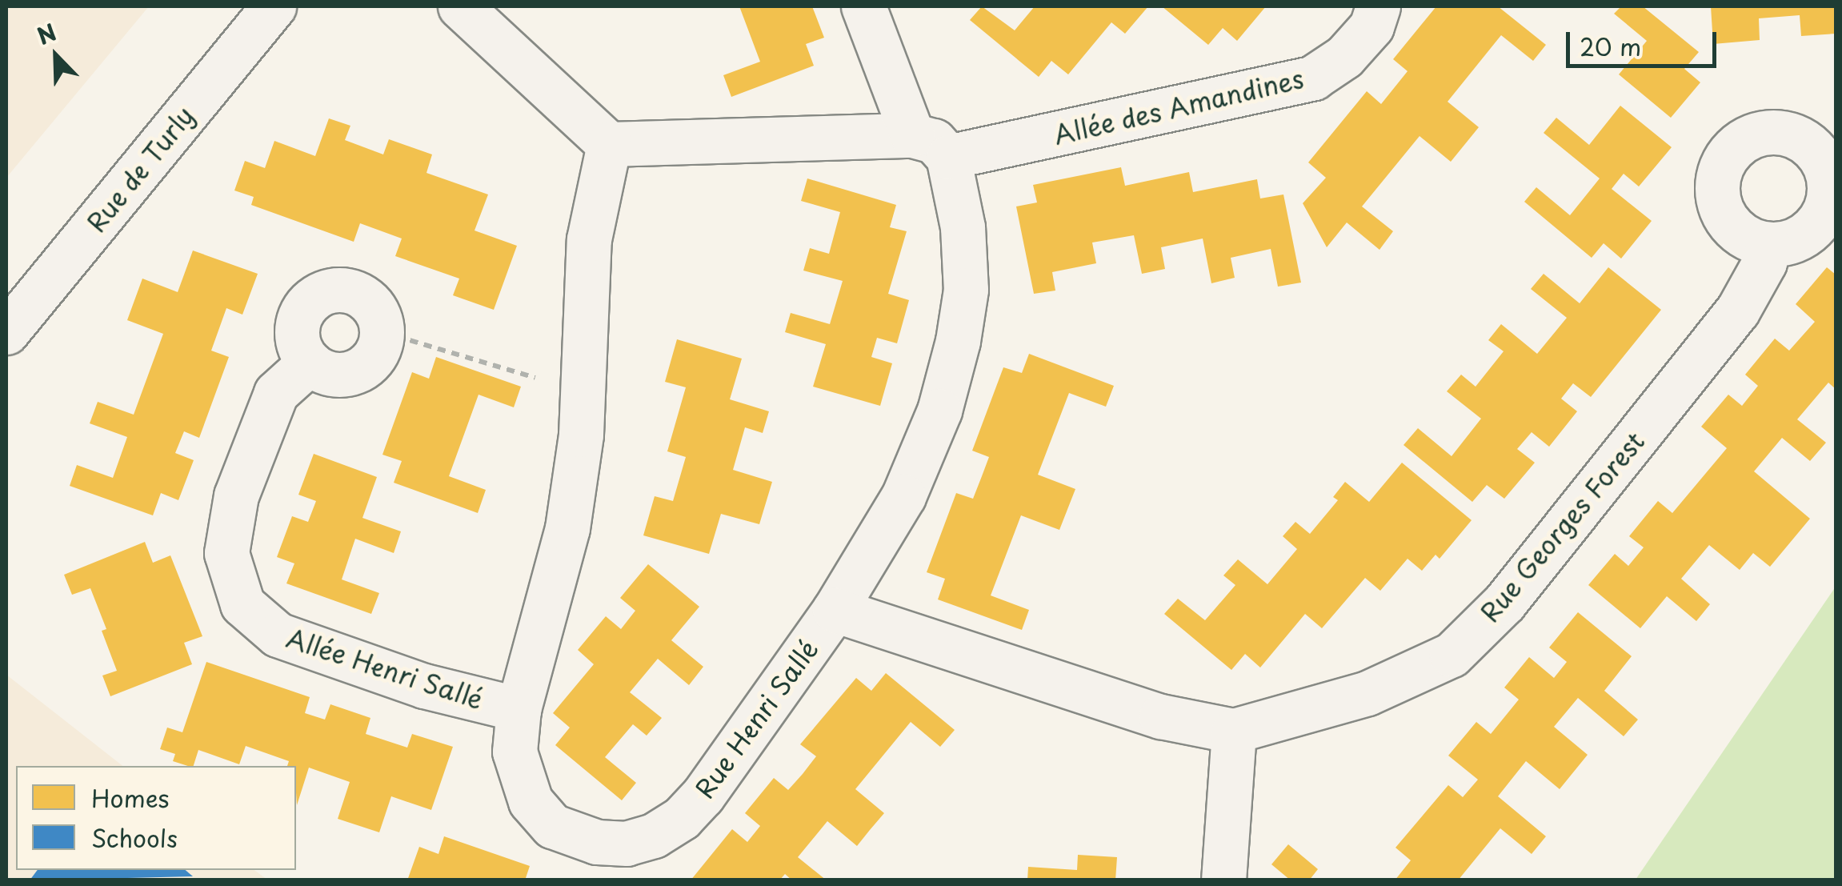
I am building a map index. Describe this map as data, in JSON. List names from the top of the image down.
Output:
{
  "streets": {
    "street": [
      "Allée des Amandines",
      "Rue de Turly",
      "Rue Georges Forest",
      "Allée Henri Sallé",
      "Rue Henri Sallé"
    ]
  },
  "crossings": [
    ["Allée des Amandines", "Rue Henri Sallé"],
    ["Rue Georges Forest", "Rue Henri Sallé"],
    ["Allée Henri Sallé", "Rue Henri Sallé"]
  ],
  "legend": ["Homes", "Schools"],
  "scale_bar": "20 m",
  "north": "top left"
}
